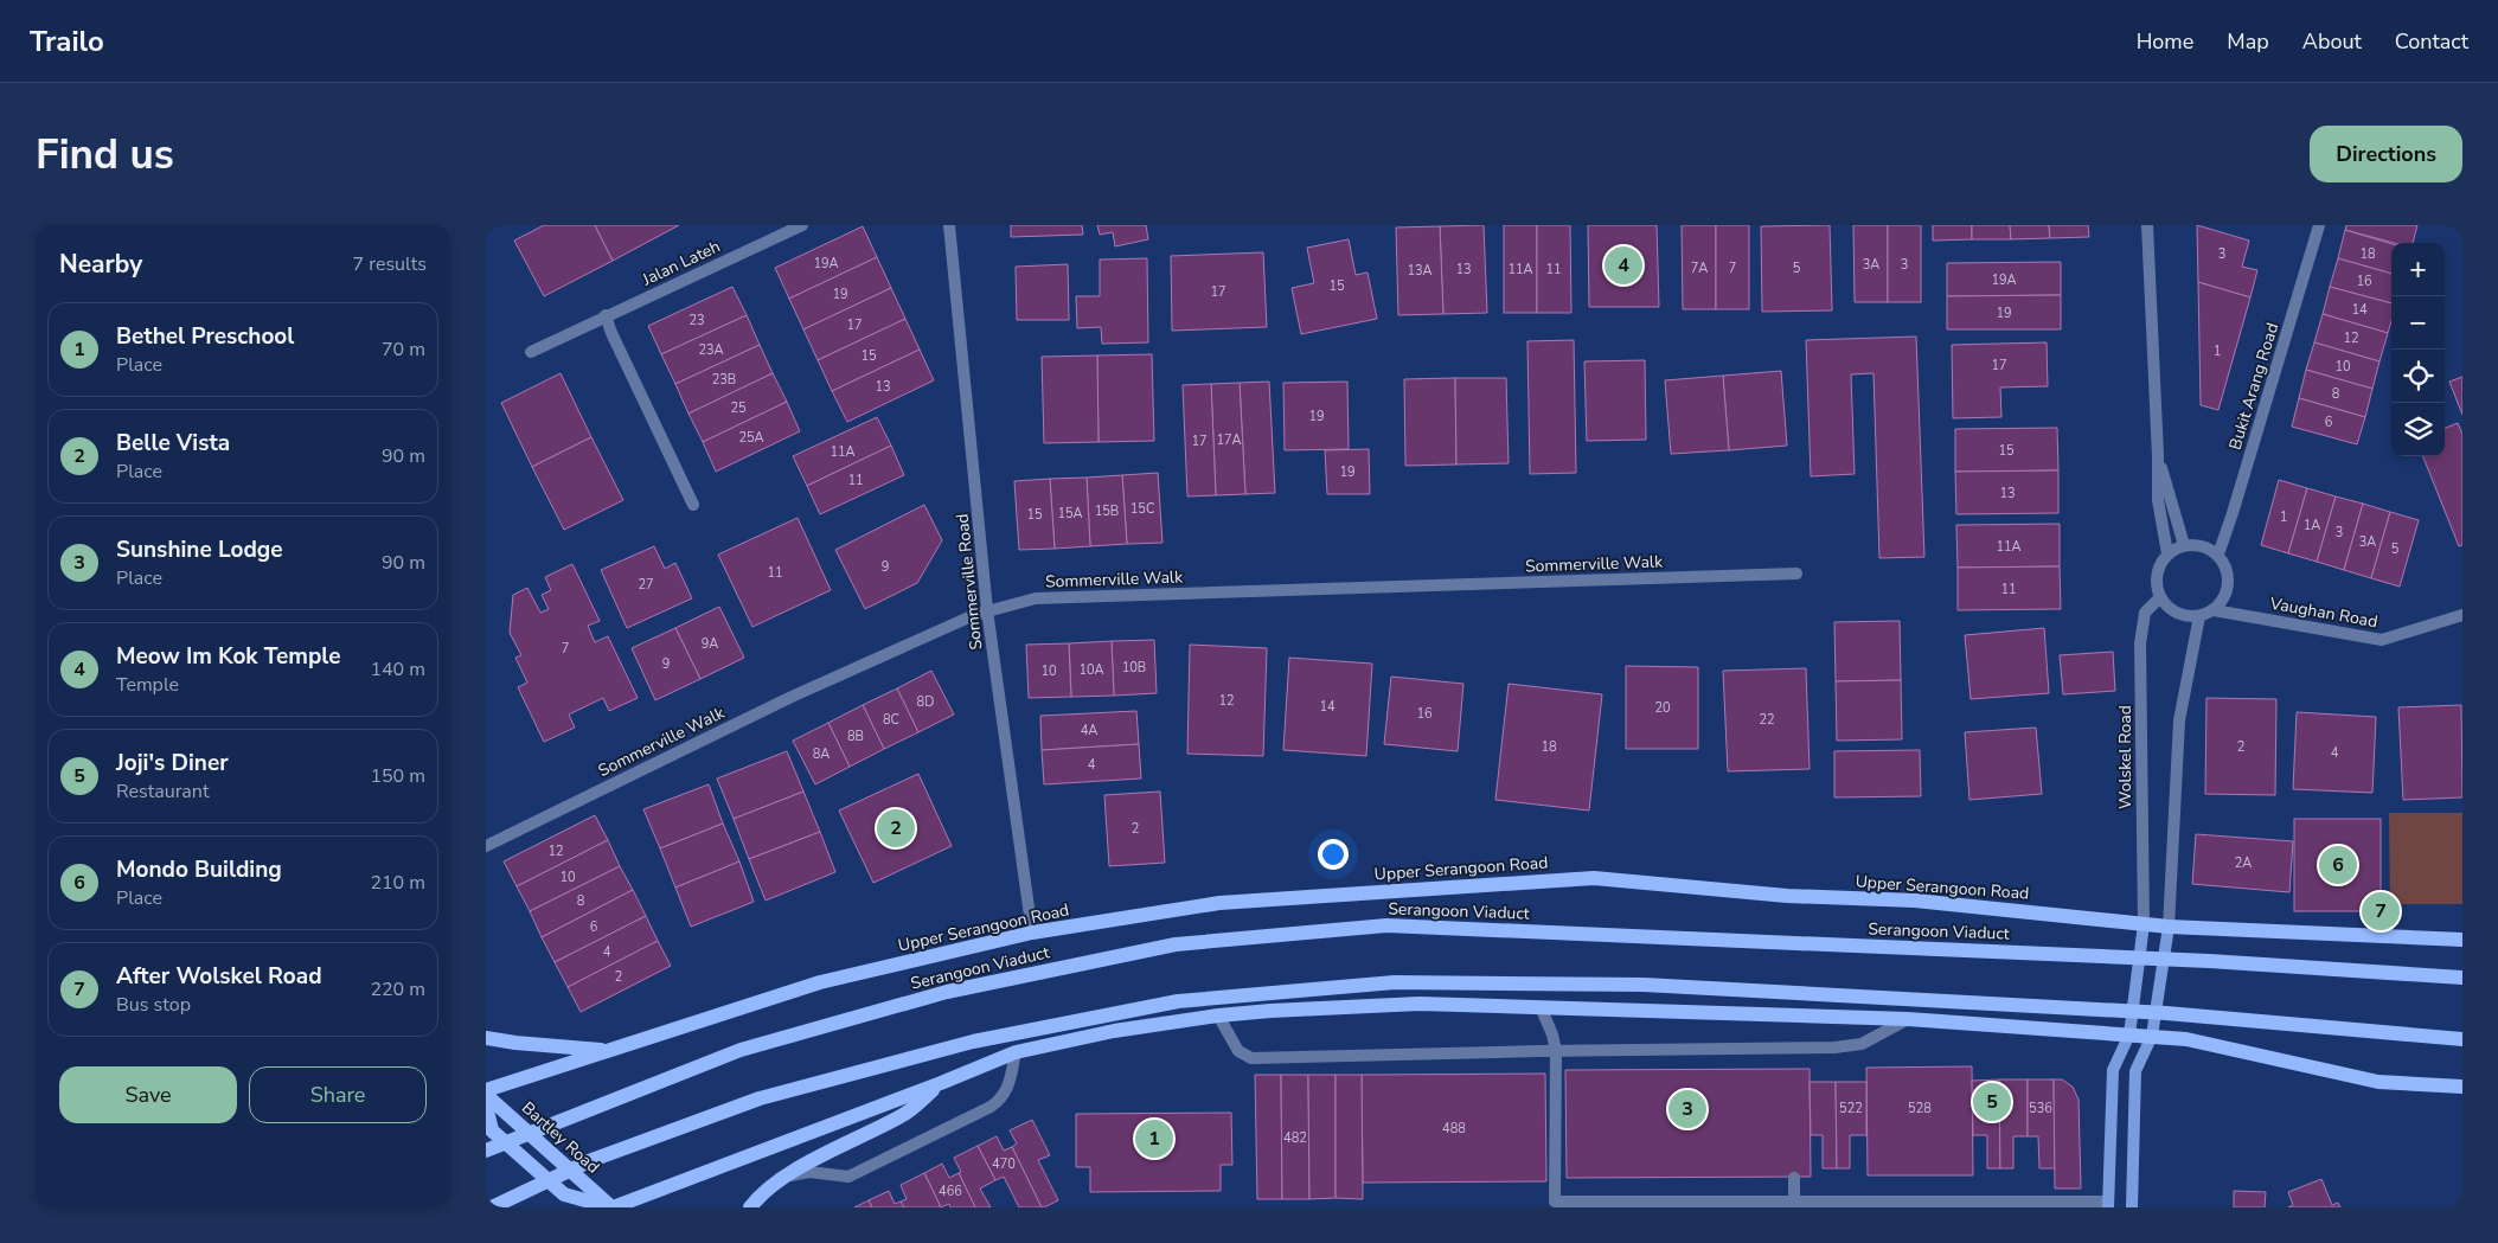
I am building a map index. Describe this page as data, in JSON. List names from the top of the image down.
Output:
{
  "streets": {
    "main road": ["Upper Serangoon Road", "Serangoon Viaduct", "Bartley Road"],
    "street": [
      "Jalan Lateh",
      "Bukit Arang Road",
      "Sommerville Walk",
      "Sommerville Road",
      "Vaughan Road",
      "Wolskel Road"
    ]
  },
  "crossings": [
    ["Bukit Arang Road", "Vaughan Road"],
    ["Bukit Arang Road", "Wolskel Road"],
    ["Sommerville Walk", "Sommerville Road"],
    ["Sommerville Road", "Upper Serangoon Road"],
    ["Vaughan Road", "Wolskel Road"],
    ["Wolskel Road", "Upper Serangoon Road"],
    ["Upper Serangoon Road", "Bartley Road"]
  ],
  "house_numbers": [
    "3",
    "18",
    "19A",
    "3A",
    "3",
    "7A",
    "7",
    "5",
    "13",
    "11A",
    "11",
    "13A",
    "19A",
    "16",
    "15",
    "17",
    "19",
    "14",
    "19",
    "23",
    "17",
    "12",
    "23A",
    "1",
    "15",
    "17",
    "10",
    "23B",
    "13",
    "8",
    "25",
    "19",
    "6",
    "25A",
    "17A",
    "17",
    "15",
    "11A",
    "19",
    "11",
    "13",
    "15C",
    "15B",
    "15A",
    "15",
    "1",
    "1A",
    "3",
    "3A",
    "11A",
    "5",
    "9",
    "11",
    "27",
    "11",
    "9A",
    "7",
    "9",
    "10B",
    "10A",
    "10",
    "12",
    "8D",
    "14",
    "20",
    "16",
    "8C",
    "22",
    "4A",
    "8B",
    "18",
    "2",
    "4",
    "8A",
    "4",
    "2",
    "12",
    "2A",
    "10",
    "8",
    "6",
    "4",
    "2",
    "522",
    "528",
    "536",
    "488",
    "482",
    "470",
    "466"
  ],
  "page": {
    "header": "Trailo",
    "nav": [
      "Home",
      "Map",
      "About",
      "Contact"
    ],
    "buttons": [
      "Directions",
      ["Save", "Share"]
    ],
    "title": "Find us",
    "heading": ["Nearby", "7 results"],
    "map_buttons": ["+", "−"],
    "pins": [
      "4",
      "2",
      "6",
      "7",
      "5",
      "3",
      "1"
    ],
    "list": [
      {
        "mark": "1",
        "name": "Bethel Preschool",
        "note": "Place",
        "value": "70 m"
      },
      {
        "mark": "2",
        "name": "Belle Vista",
        "note": "Place",
        "value": "90 m"
      },
      {
        "mark": "3",
        "name": "Sunshine Lodge",
        "note": "Place",
        "value": "90 m"
      },
      {
        "mark": "4",
        "name": "Meow Im Kok Temple",
        "note": "Temple",
        "value": "140 m"
      },
      {
        "mark": "5",
        "name": "Joji's Diner",
        "note": "Restaurant",
        "value": "150 m"
      },
      {
        "mark": "6",
        "name": "Mondo Building",
        "note": "Place",
        "value": "210 m"
      },
      {
        "mark": "7",
        "name": "After Wolskel Road",
        "note": "Bus stop",
        "value": "220 m"
      }
    ]
  }
}
